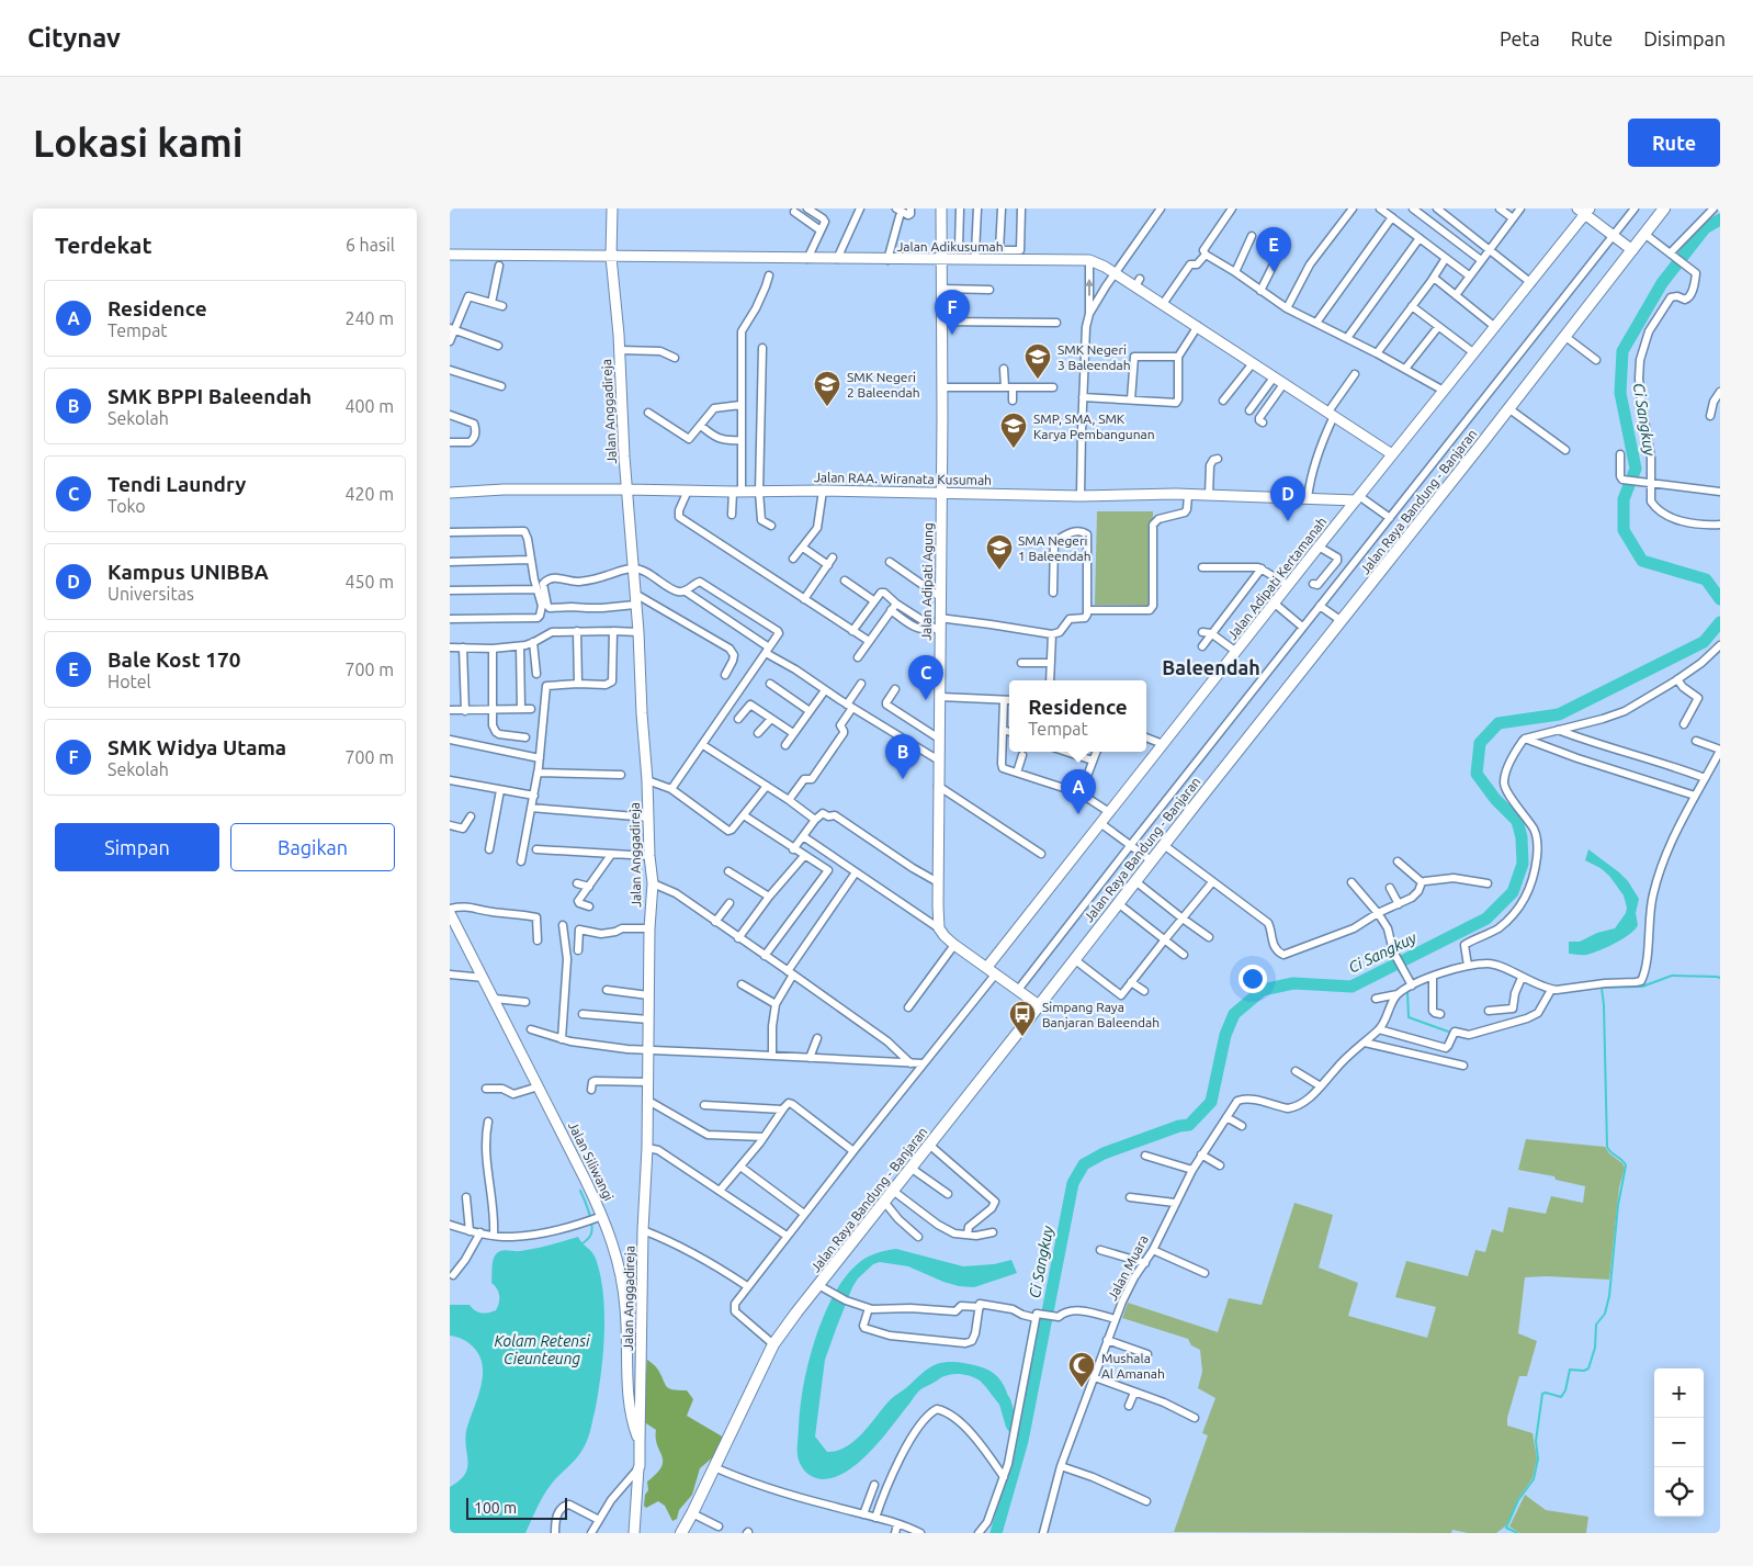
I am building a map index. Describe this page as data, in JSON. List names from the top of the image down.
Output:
{
  "streets": {
    "main road": [
      "Jalan Adikusumah",
      "Jalan Anggadireja",
      "Jalan RAA. Wiranata Kusumah",
      "Jalan Raya Bandung - Banjaran",
      "Jalan Adipati Kertamanah",
      "Jalan Adipati Agung",
      "Jalan Siliwangi"
    ],
    "street": ["Jalan Muara"]
  },
  "crossings": [
    ["Jalan Adikusumah", "Jalan Anggadireja"],
    ["Jalan Adikusumah", "Jalan Adipati Kertamanah"],
    ["Jalan Adikusumah", "Jalan Adipati Agung"],
    ["Jalan Anggadireja", "Jalan RAA. Wiranata Kusumah"],
    ["Jalan Anggadireja", "Jalan Siliwangi"],
    ["Jalan RAA. Wiranata Kusumah", "Jalan Adipati Kertamanah"],
    ["Jalan RAA. Wiranata Kusumah", "Jalan Adipati Agung"]
  ],
  "districts": ["Baleendah"],
  "water": ["Ci Sangkuy", "Kolam Retensi Cieunteung"],
  "places": {
    "school or university": [
      "SMK Negeri 3 Baleendah",
      "SMK Negeri 2 Baleendah",
      "SMP, SMA, SMK Karya Pembangunan",
      "SMA Negeri 1 Baleendah"
    ],
    "bus stop": ["Simpang Raya Banjaran Baleendah"],
    "mosque": ["Mushala Al Amanah"]
  },
  "scale_bar": "100 m",
  "page": {
    "header": "Citynav",
    "nav": ["Peta", "Rute", "Disimpan"],
    "buttons": [
      "Rute",
      ["Simpan", "Bagikan"]
    ],
    "title": "Lokasi kami",
    "heading": ["Terdekat", "6 hasil"],
    "pins": [
      "E",
      "F",
      "D",
      "C",
      "B",
      "A"
    ],
    "list": [
      {
        "mark": "A",
        "name": "Residence",
        "note": "Tempat",
        "value": "240 m"
      },
      {
        "mark": "B",
        "name": "SMK BPPI Baleendah",
        "note": "Sekolah",
        "value": "400 m"
      },
      {
        "mark": "C",
        "name": "Tendi Laundry",
        "note": "Toko",
        "value": "420 m"
      },
      {
        "mark": "D",
        "name": "Kampus UNIBBA",
        "note": "Universitas",
        "value": "450 m"
      },
      {
        "mark": "E",
        "name": "Bale Kost 170",
        "note": "Hotel",
        "value": "700 m"
      },
      {
        "mark": "F",
        "name": "SMK Widya Utama",
        "note": "Sekolah",
        "value": "700 m"
      }
    ],
    "popup": ["Residence", "Tempat"],
    "map_buttons": ["+", "−"],
    "scale": "100 m"
  }
}
